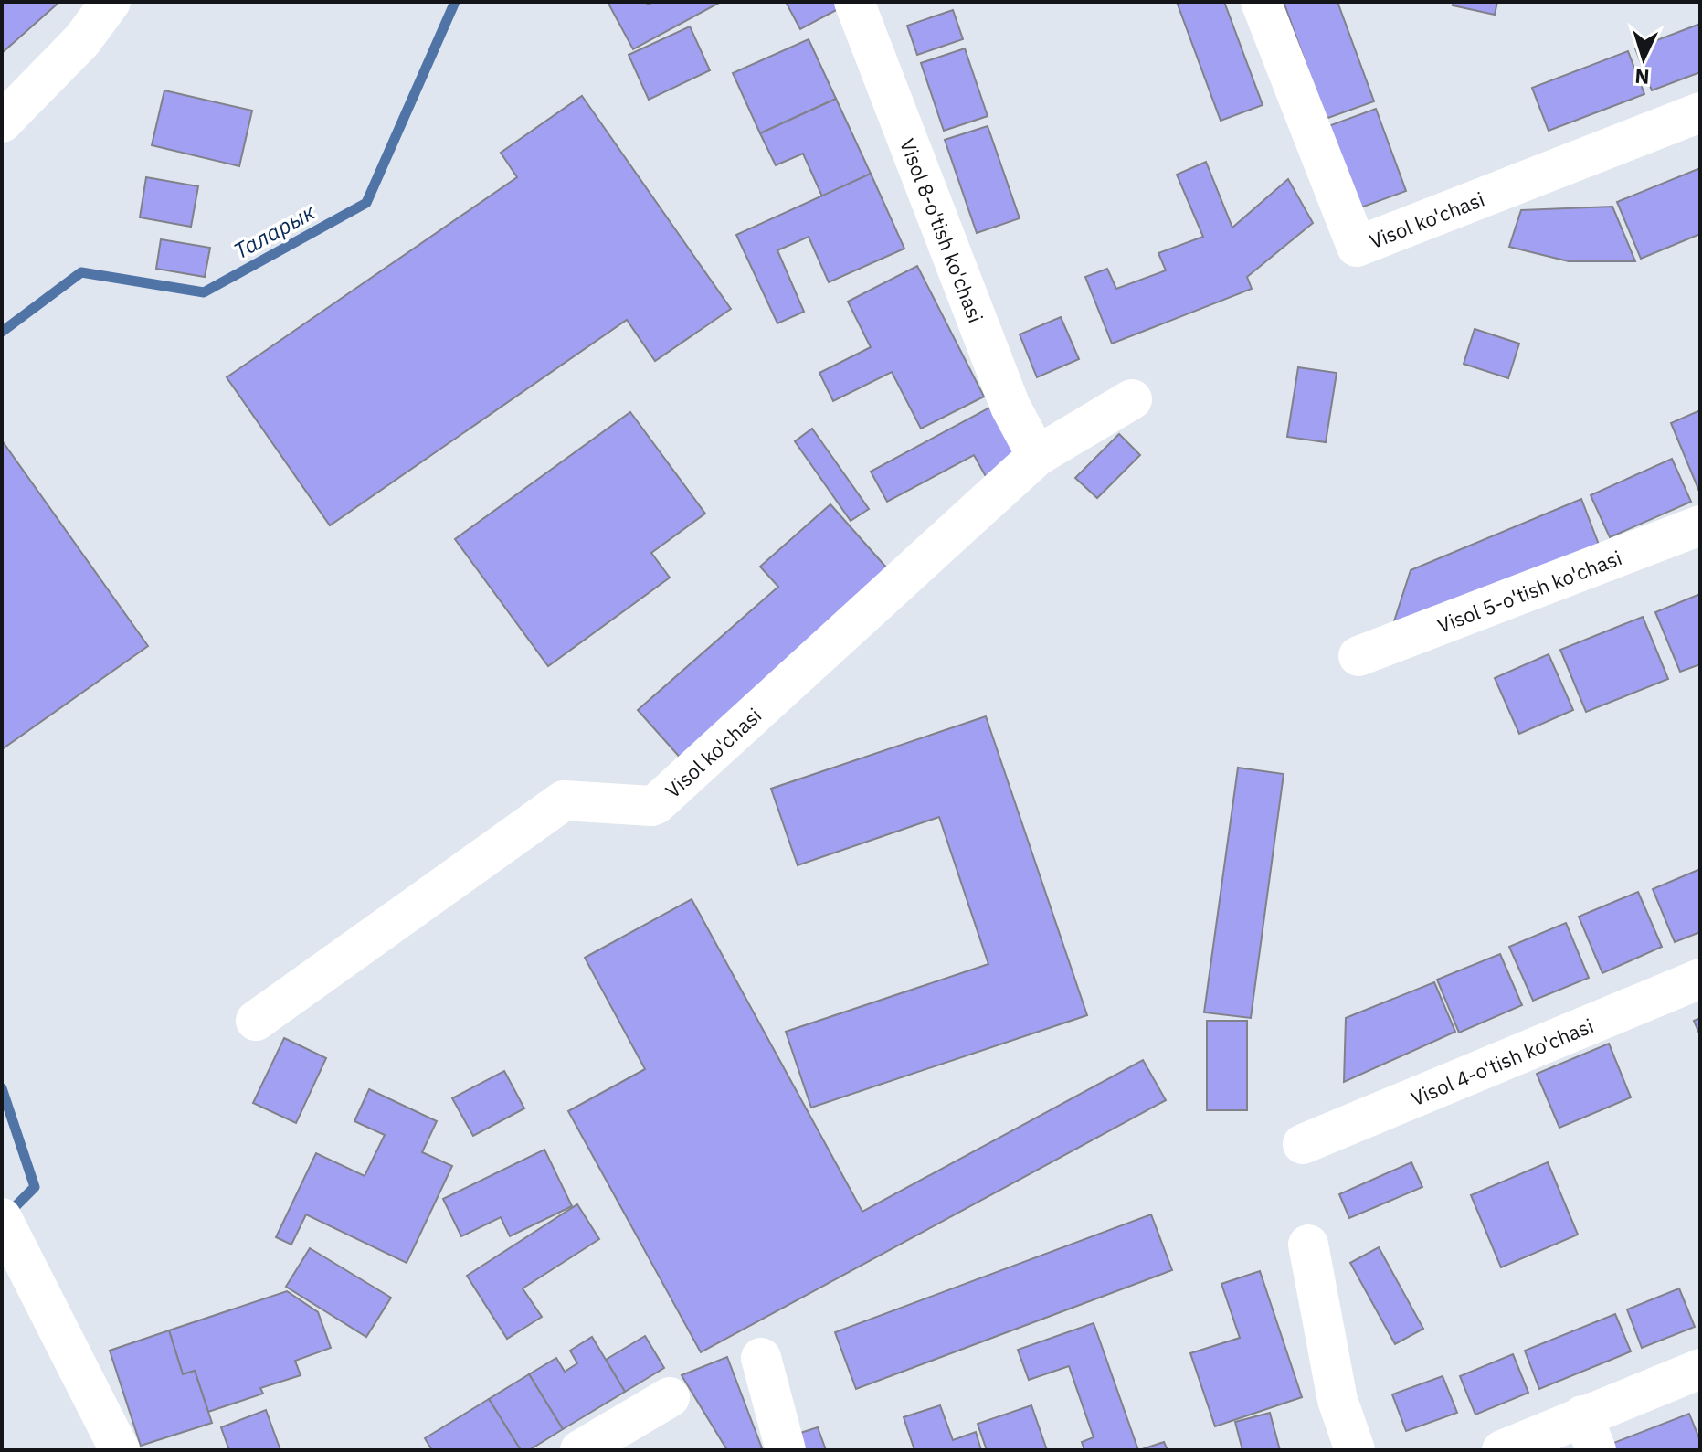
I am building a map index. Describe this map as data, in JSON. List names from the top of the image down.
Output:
{
  "streets": {
    "street": [
      "Visol ko'chasi",
      "Visol 8-o'tish ko'chasi",
      "Visol 5-o'tish ko'chasi",
      "Visol 4-o'tish ko'chasi"
    ]
  },
  "crossings": [
    ["Visol ko'chasi", "Visol 8-o'tish ko'chasi"]
  ],
  "water": ["Таларык"],
  "north": "bottom"
}
